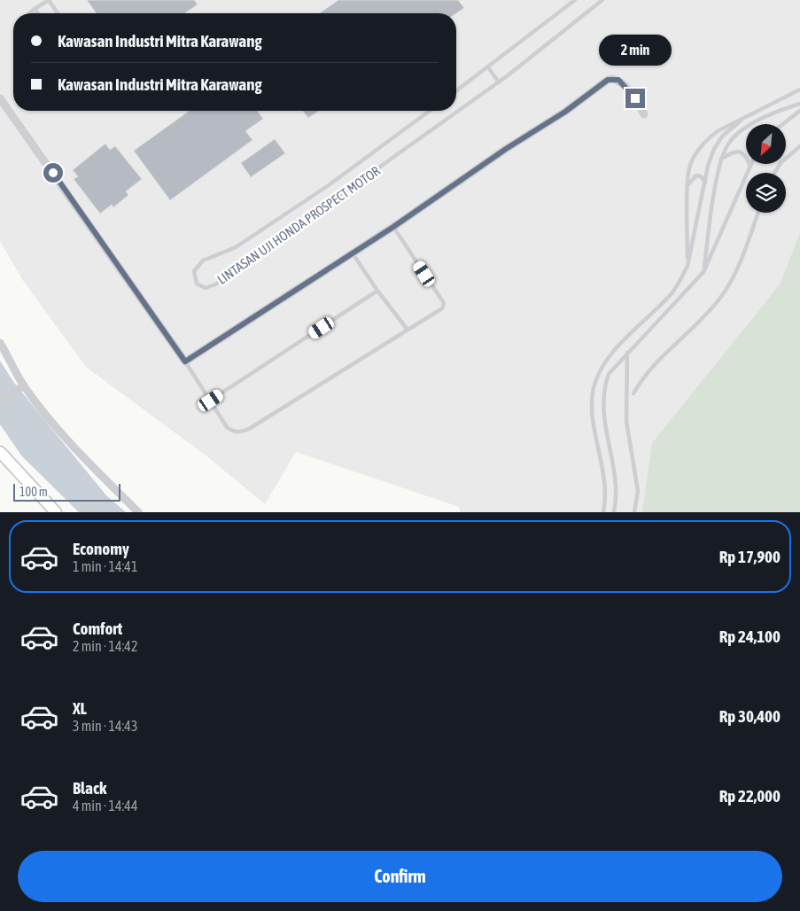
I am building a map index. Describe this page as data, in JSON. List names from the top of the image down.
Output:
{
  "streets": {
    "lane": ["LINTASAN UJI HONDA PROSPECT MOTOR"]
  },
  "scale_bar": "100 m",
  "north": "bottom left",
  "page": {
    "banner": ["Kawasan Industri Mitra Karawang", "Kawasan Industri Mitra Karawang"],
    "bubble": "2 min",
    "scale": "100 m",
    "list": [
      {
        "name": "Economy",
        "note": "1 min · 14:41",
        "value": "Rp 17,900"
      },
      {
        "name": "Comfort",
        "note": "2 min · 14:42",
        "value": "Rp 24,100"
      },
      {
        "name": "XL",
        "note": "3 min · 14:43",
        "value": "Rp 30,400"
      },
      {
        "name": "Black",
        "note": "4 min · 14:44",
        "value": "Rp 22,000"
      }
    ],
    "buttons": "Confirm"
  }
}
